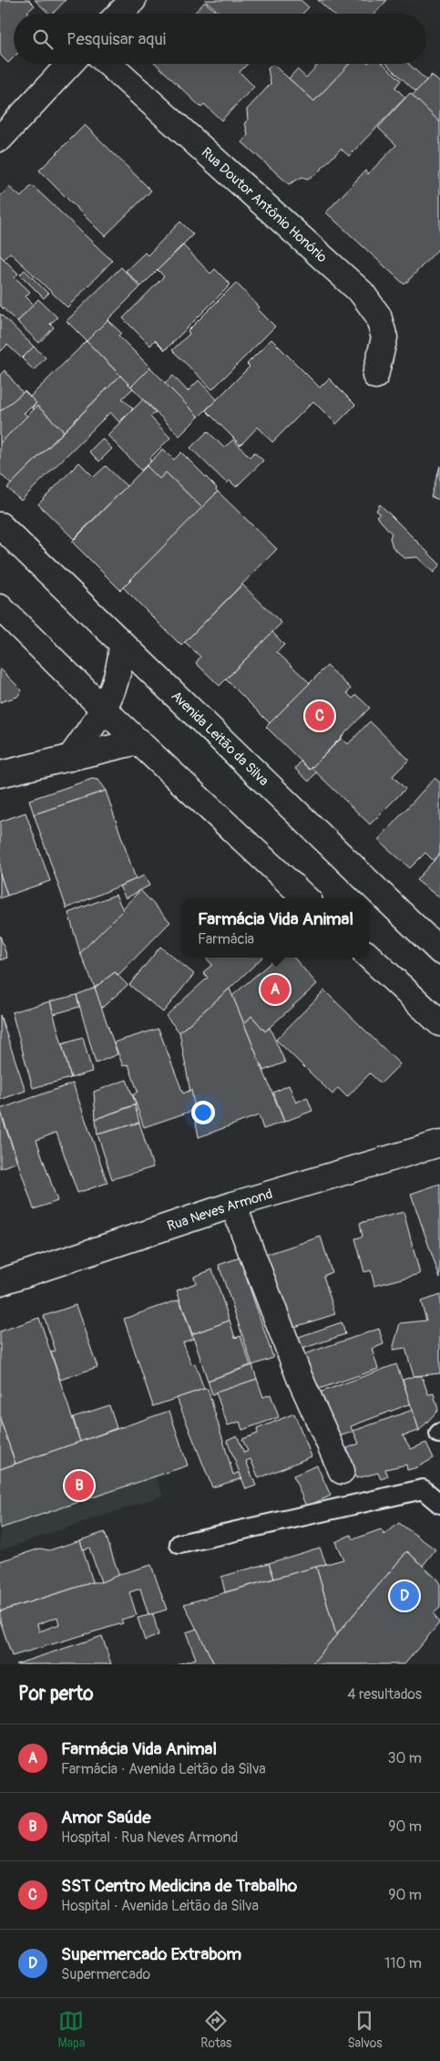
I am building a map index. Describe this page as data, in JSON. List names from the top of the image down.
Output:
{
  "streets": {
    "street": ["Rua Doutor Antônio Honório", "Avenida Leitão da Silva", "Rua Neves Armond"]
  },
  "page": {
    "search": "Pesquisar aqui",
    "pins": [
      "C",
      "A",
      "B",
      "D"
    ],
    "popup": ["Farmácia Vida Animal", "Farmácia"],
    "heading": ["Por perto", "4 resultados"],
    "list": [
      {
        "mark": "A",
        "name": "Farmácia Vida Animal",
        "note": "Farmácia · Avenida Leitão da Silva",
        "value": "30 m"
      },
      {
        "mark": "B",
        "name": "Amor Saúde",
        "note": "Hospital · Rua Neves Armond",
        "value": "90 m"
      },
      {
        "mark": "C",
        "name": "SST Centro Medicina de Trabalho",
        "note": "Hospital · Avenida Leitão da Silva",
        "value": "90 m"
      },
      {
        "mark": "D",
        "name": "Supermercado Extrabom",
        "note": "Supermercado",
        "value": "110 m"
      }
    ],
    "nav": ["Mapa", "Rotas", "Salvos"]
  }
}
